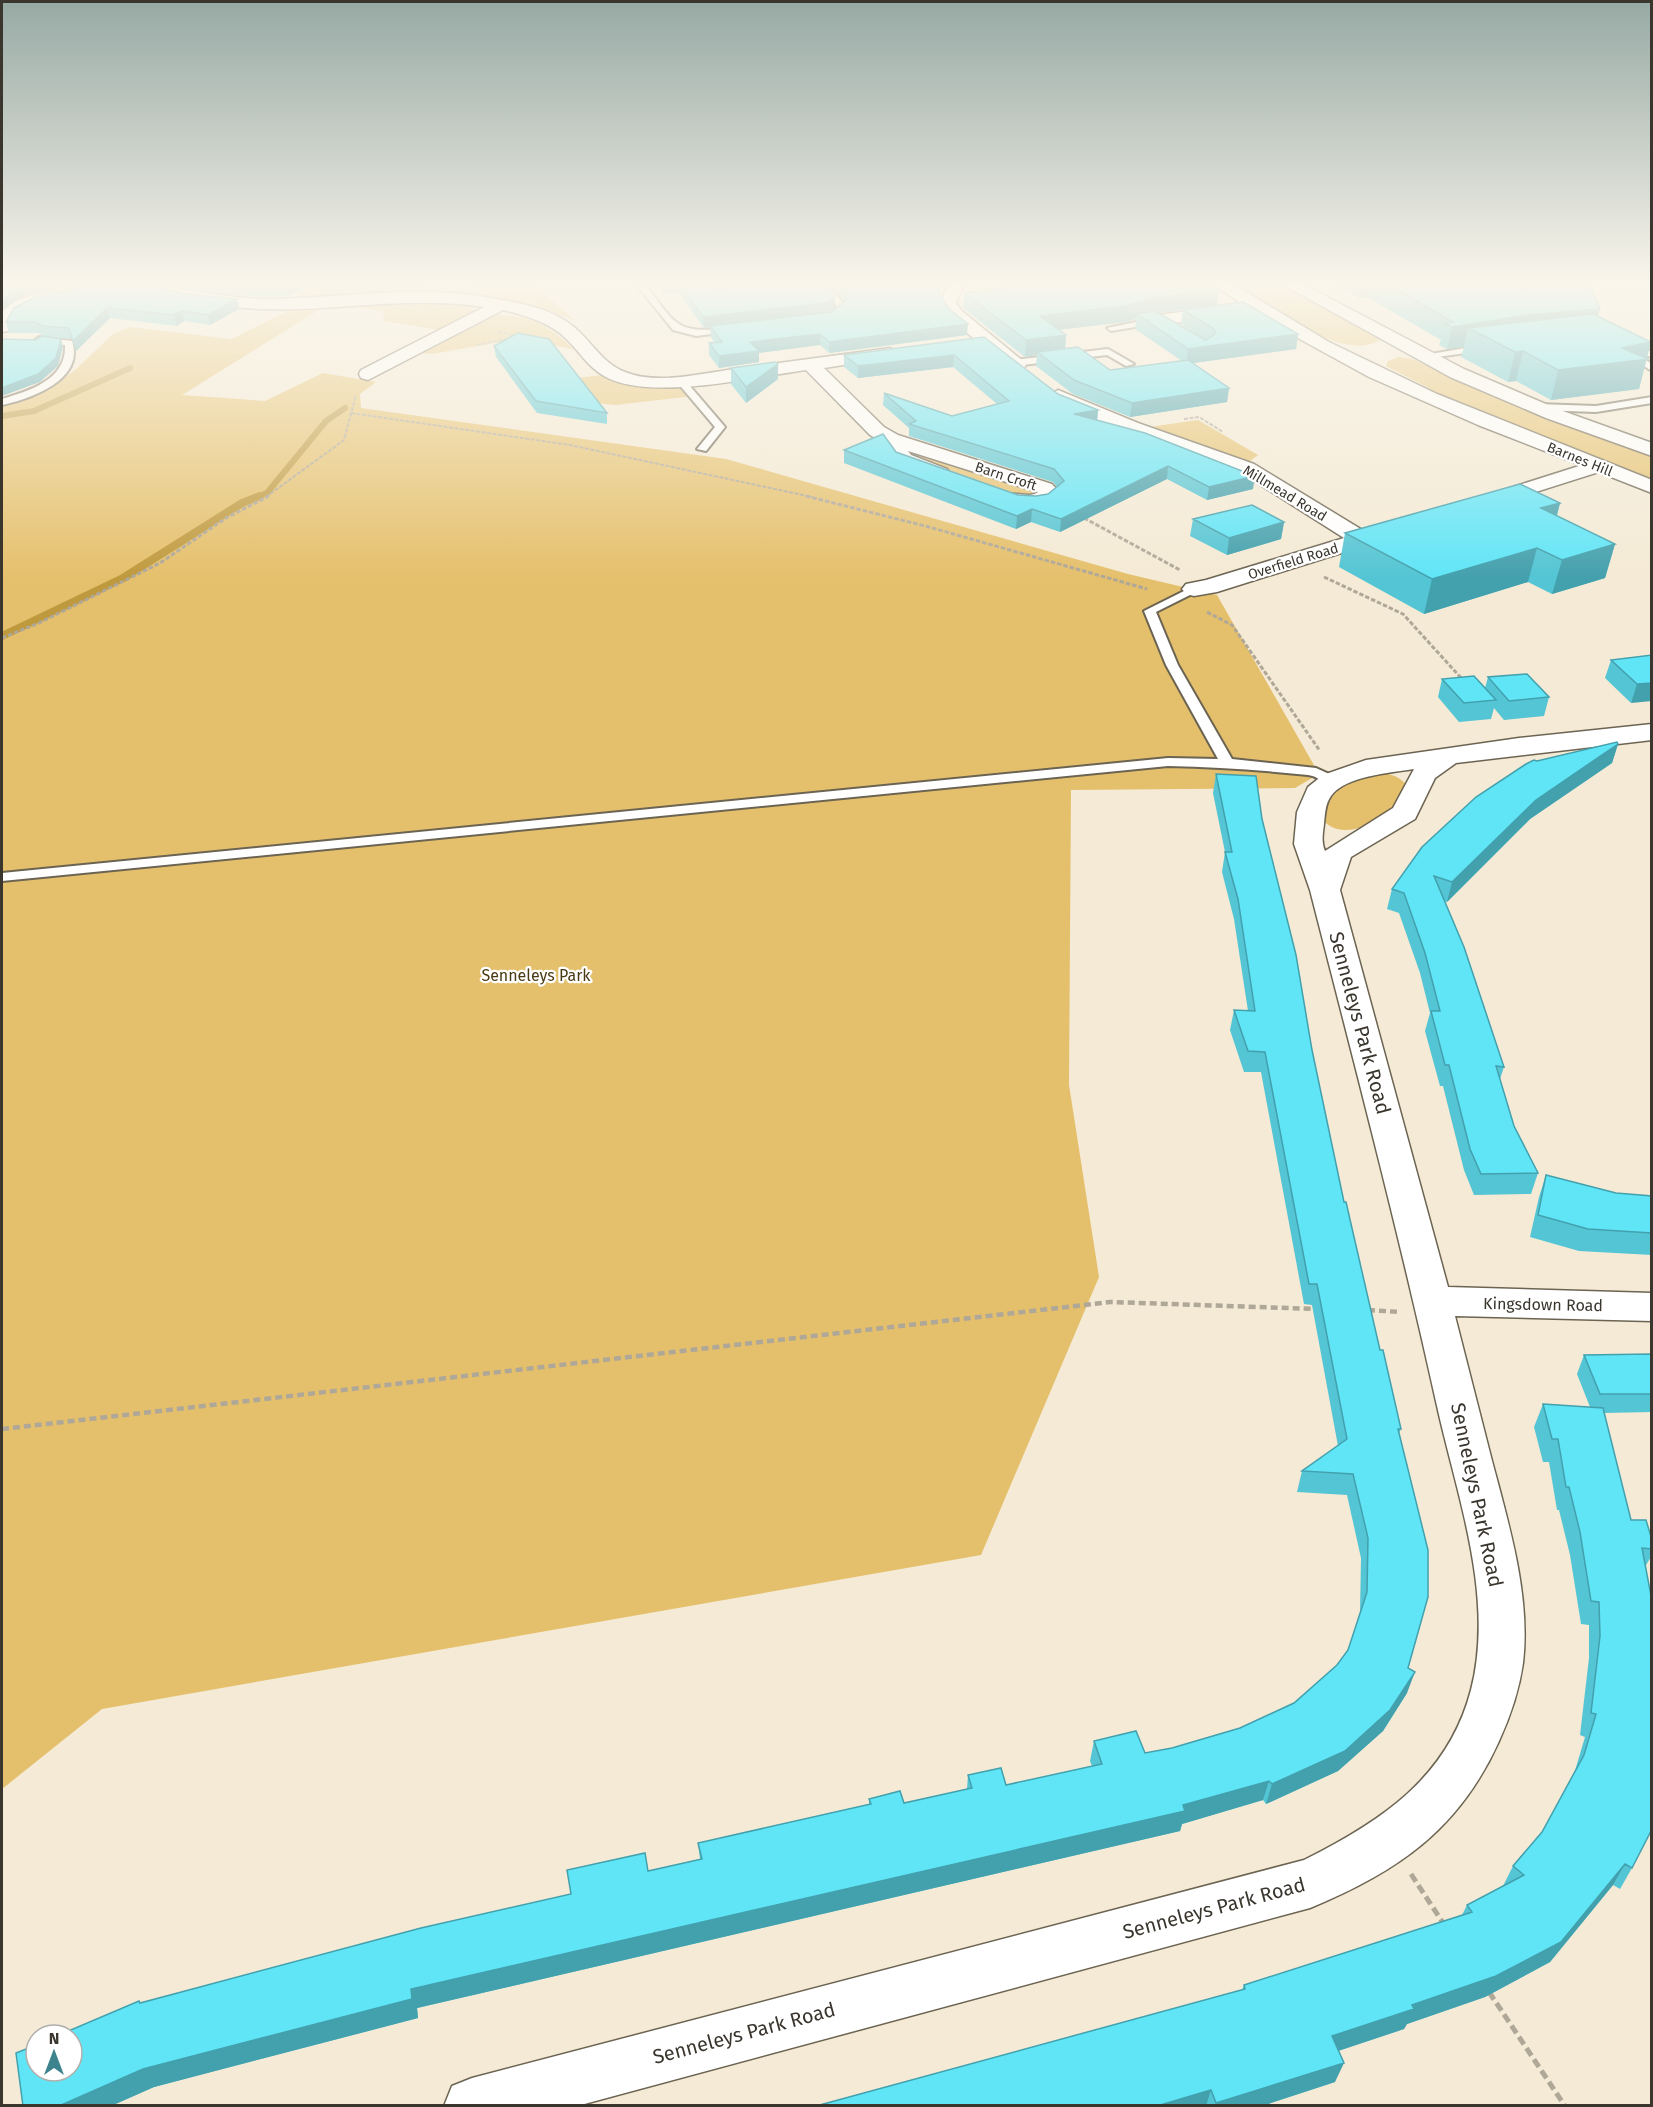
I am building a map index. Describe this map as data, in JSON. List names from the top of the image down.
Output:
{
  "streets": {
    "street": [
      "Barnes Hill",
      "Barn Croft",
      "Millmead Road",
      "Overfield Road",
      "Senneleys Park Road",
      "Kingsdown Road"
    ]
  },
  "crossings": [
    ["Millmead Road", "Overfield Road"],
    ["Senneleys Park Road", "Kingsdown Road"]
  ],
  "parks": ["Senneleys Park"],
  "north": "top"
}
